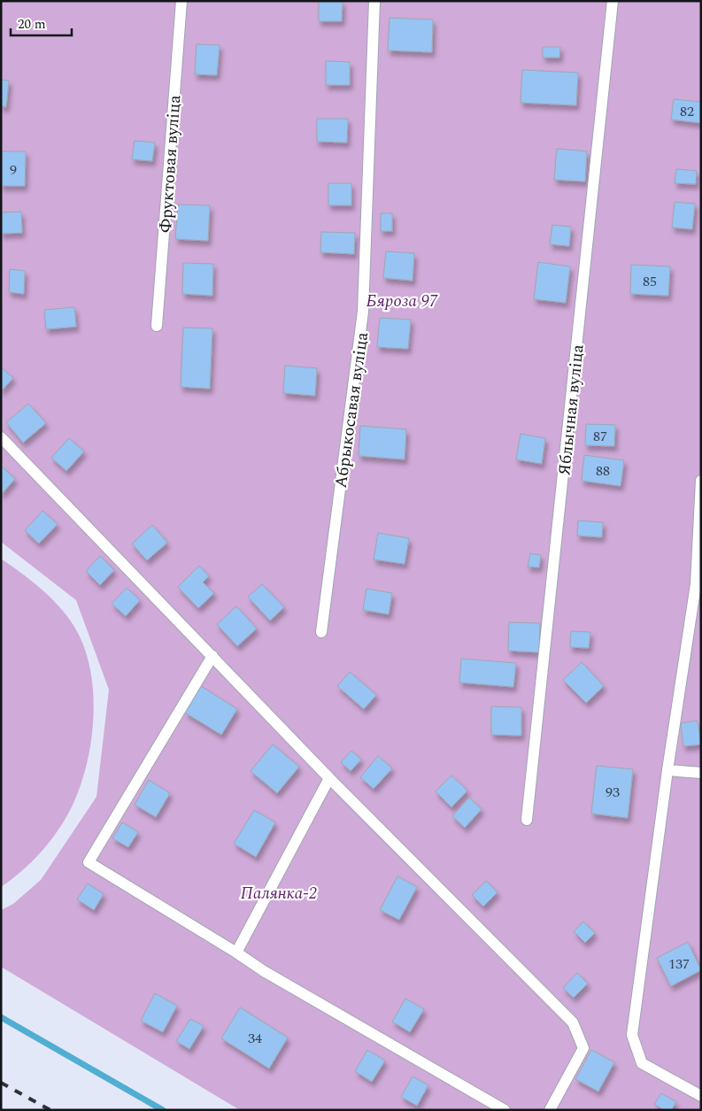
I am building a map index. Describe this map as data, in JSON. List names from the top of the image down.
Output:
{
  "streets": {
    "lane": ["Фруктовая вуліца", "Абрыкосавая вуліца", "Яблычная вуліца"]
  },
  "parks": ["Бяроза 97", "Палянка-2"],
  "house_numbers": [
    "82",
    "9",
    "85",
    "87",
    "88",
    "93",
    "137",
    "34"
  ],
  "scale_bar": "20 m"
}
